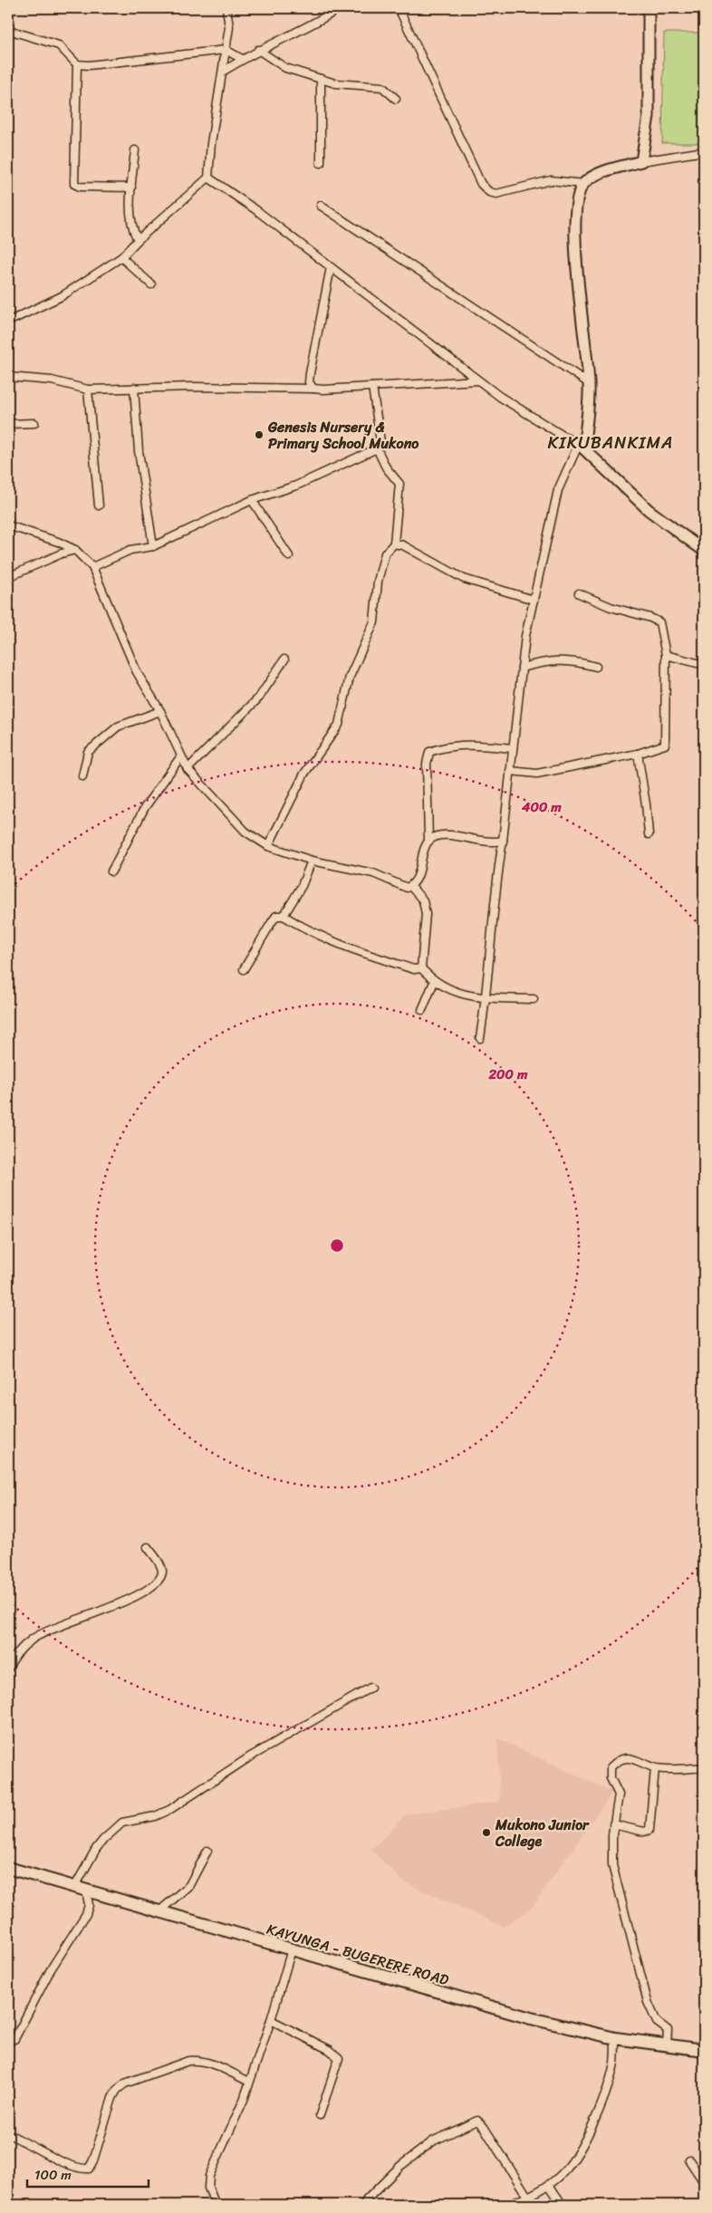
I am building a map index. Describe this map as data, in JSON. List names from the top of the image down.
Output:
{
  "streets": {
    "main road": ["KAYUNGA - BUGERERE ROAD"]
  },
  "districts": ["KIKUBANKIMA"],
  "places": ["Genesis Nursery & Primary School Mukono", "Mukono Junior College"],
  "scale_bar": "100 m",
  "rings": ["400 m", "200 m"]
}
